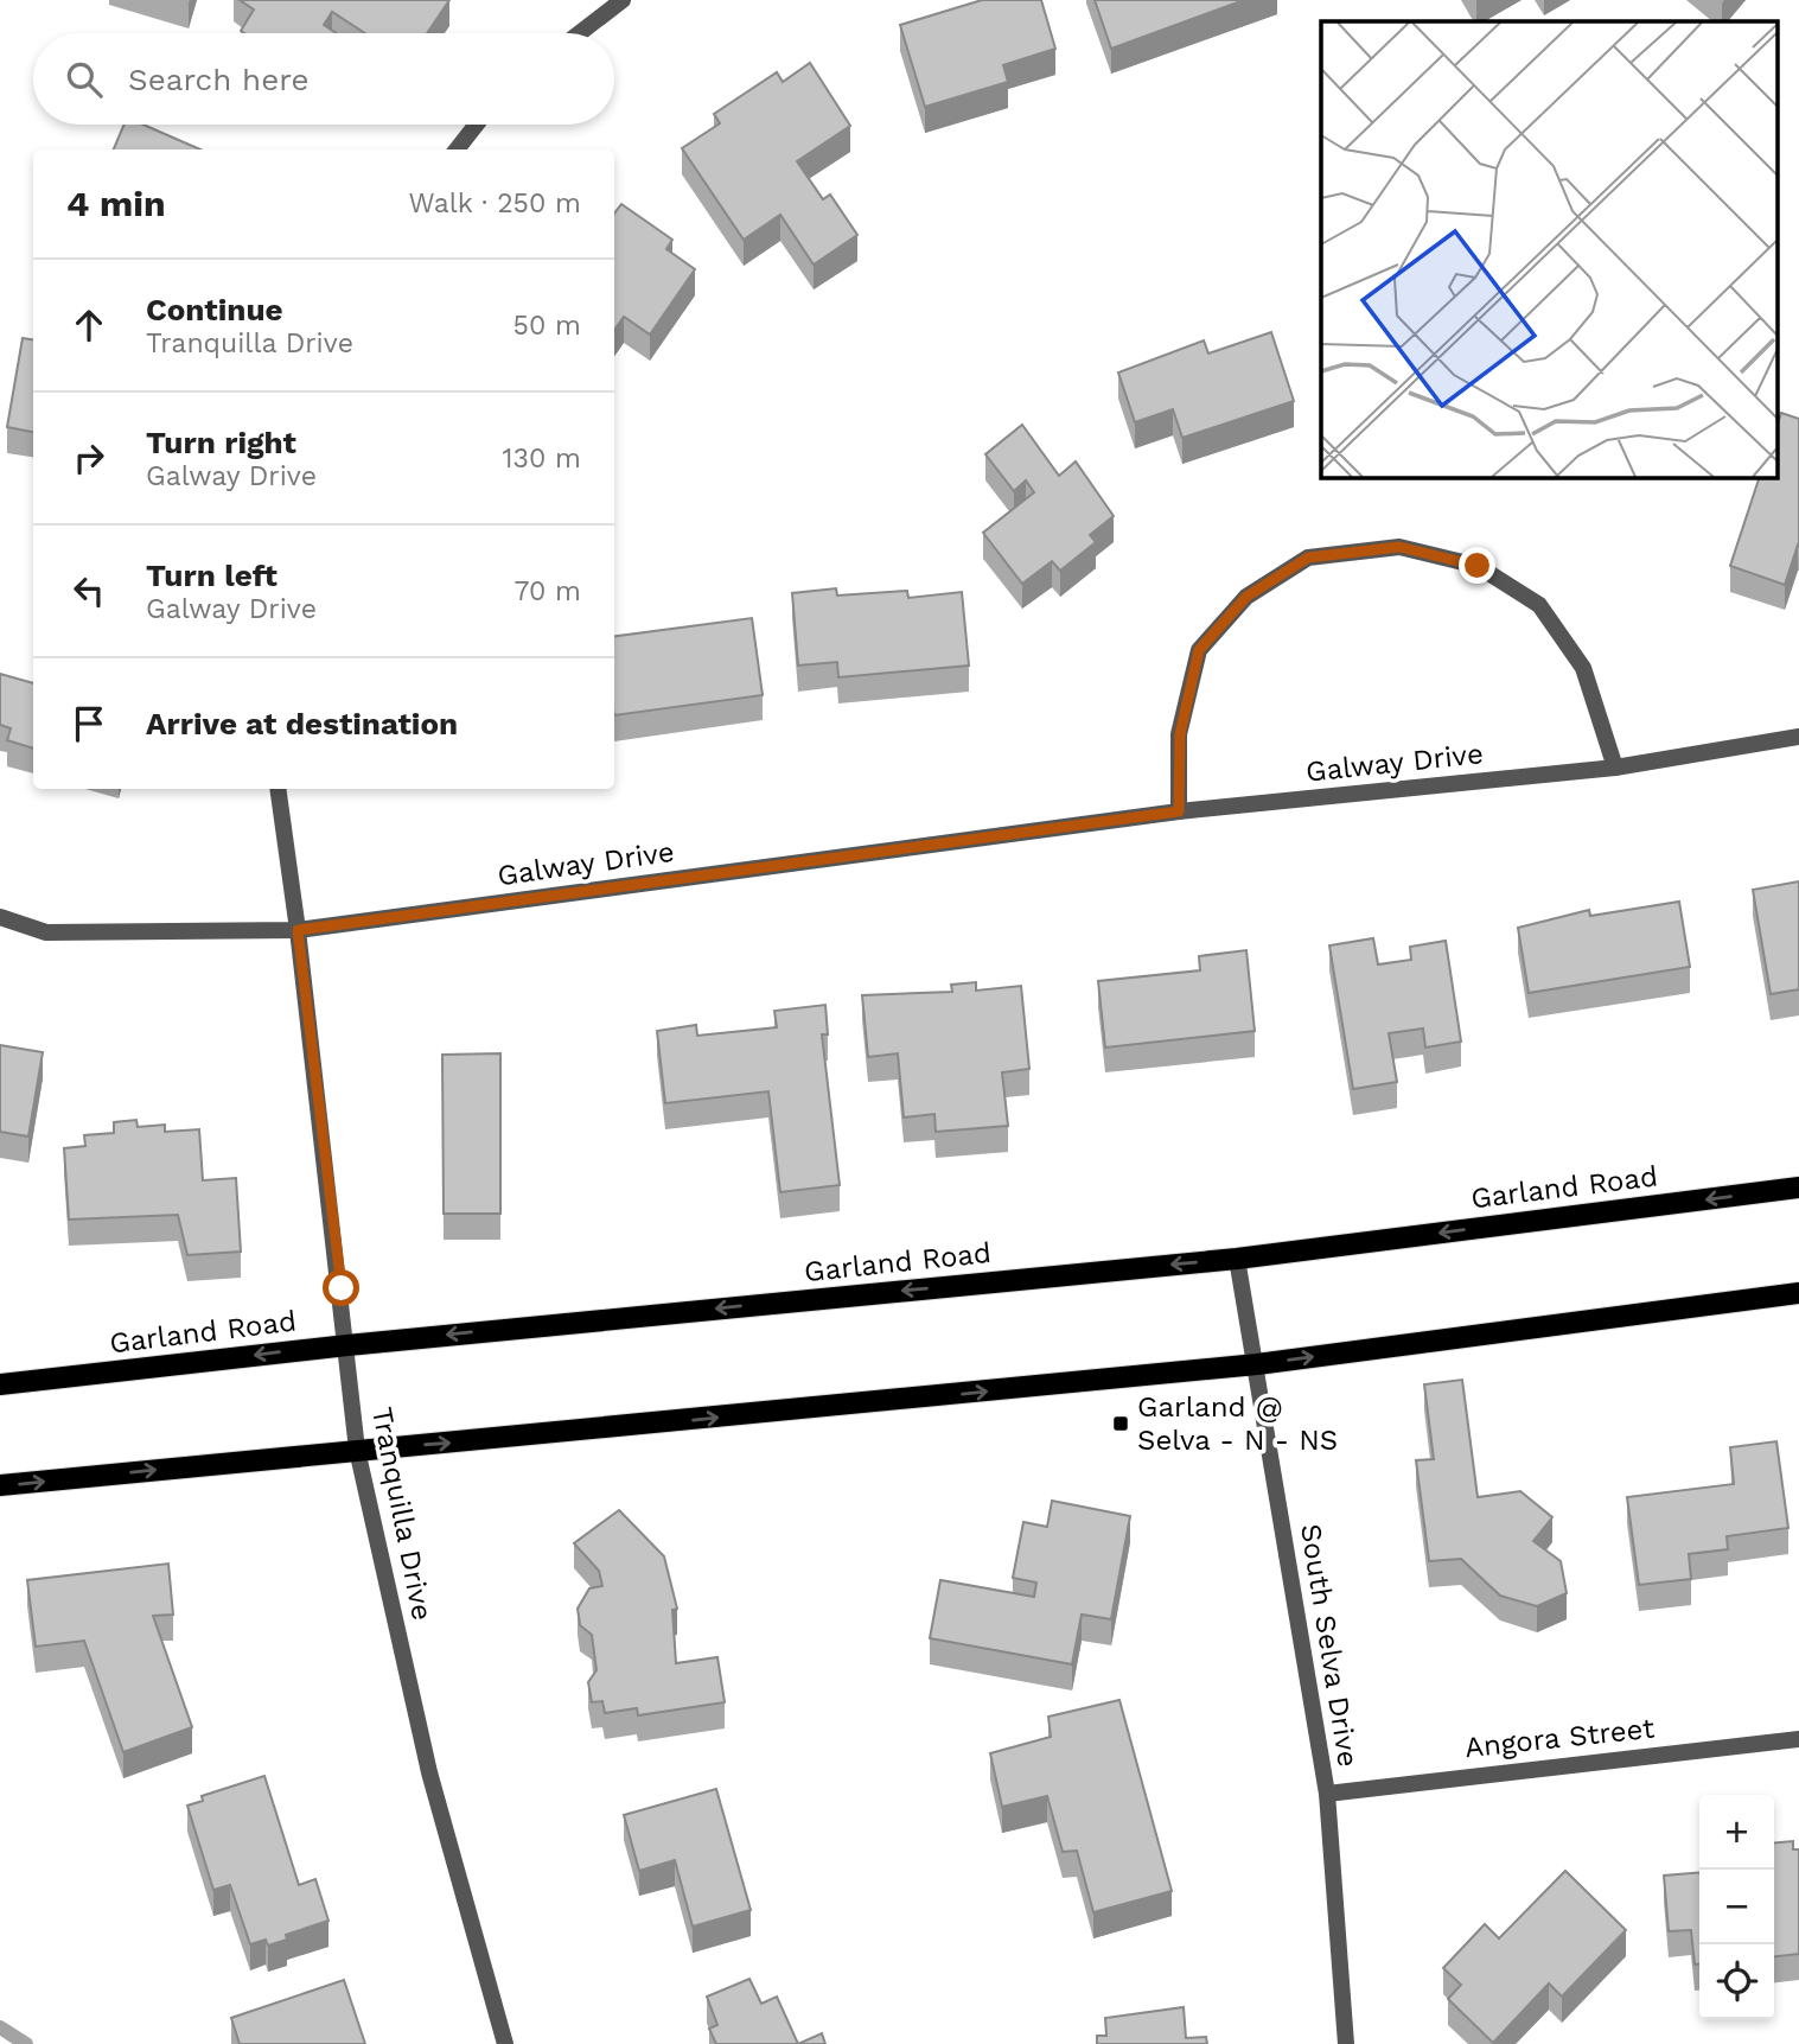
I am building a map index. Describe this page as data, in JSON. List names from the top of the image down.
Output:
{
  "streets": {
    "main road": ["Garland Road"],
    "street": [
      "Galway Drive",
      "Tranquilla Drive",
      "South Selva Drive",
      "Angora Street"
    ]
  },
  "crossings": [
    ["Galway Drive", "Tranquilla Drive"],
    ["Garland Road", "Tranquilla Drive"],
    ["Garland Road", "South Selva Drive"],
    ["South Selva Drive", "Angora Street"]
  ],
  "places": {
    "transit": ["Garland @ Selva - N - NS"]
  },
  "page": {
    "search": "Search here",
    "heading": ["4 min", "Walk · 250 m"],
    "list": [
      ["Continue", "Tranquilla Drive", "50 m"],
      ["Turn right", "Galway Drive", "130 m"],
      ["Turn left", "Galway Drive", "70 m"],
      "Arrive at destination"
    ],
    "map_buttons": ["+", "−"]
  }
}
